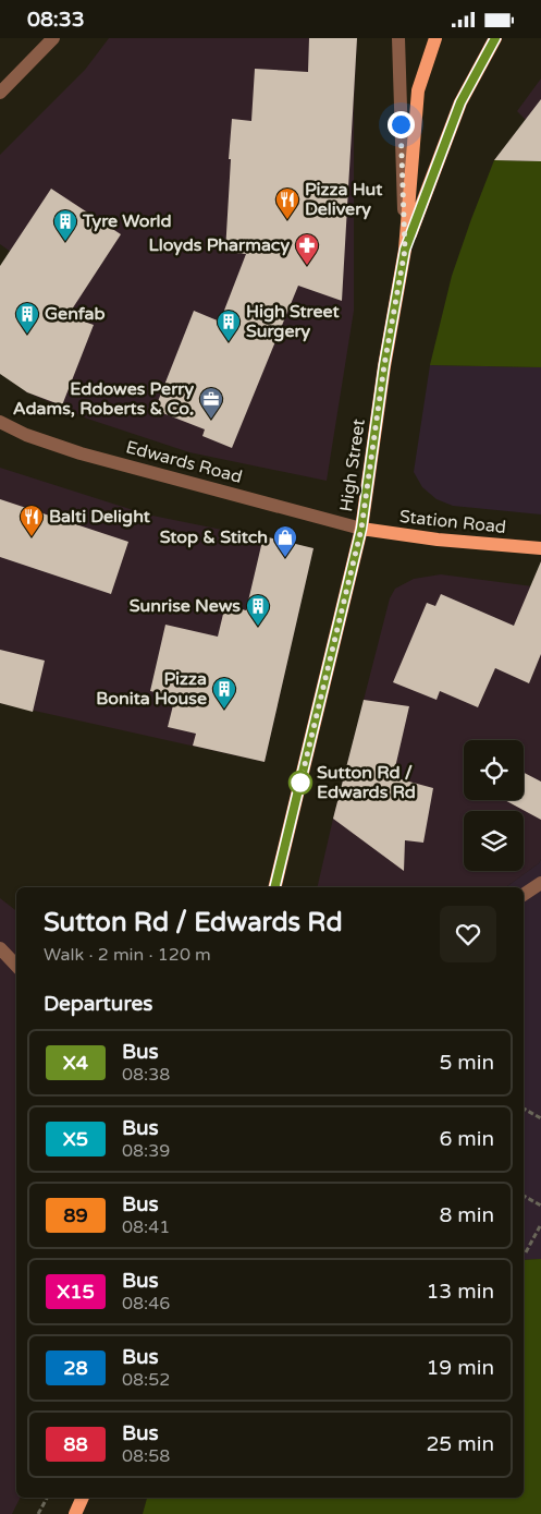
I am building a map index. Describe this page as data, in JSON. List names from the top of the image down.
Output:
{
  "streets": {
    "main road": ["High Street", "Station Road"],
    "street": ["Edwards Road"]
  },
  "crossings": [
    ["Edwards Road", "High Street"],
    ["Edwards Road", "Station Road"],
    ["High Street", "Station Road"]
  ],
  "places": {
    "restaurant": ["Pizza Hut Delivery", "Balti Delight"],
    "building": [
      "Tyre World",
      "Genfab",
      "High Street Surgery",
      "Sunrise News",
      "Pizza Bonita House"
    ],
    "pharmacy": ["Lloyds Pharmacy"],
    "office": ["Eddowes Perry Adams, Roberts & Co."],
    "shop": ["Stop & Stitch"],
    "other": ["Sutton Rd / Edwards Rd"]
  },
  "lines": ["bus line X4"],
  "page": {
    "status": "08:33",
    "heading": [
      ["Sutton Rd / Edwards Rd", "Walk · 2 min · 120 m"],
      "Departures"
    ],
    "list": [
      {
        "mark": "X4",
        "name": "Bus",
        "note": "08:38",
        "value": "5 min"
      },
      {
        "mark": "X5",
        "name": "Bus",
        "note": "08:39",
        "value": "6 min"
      },
      {
        "mark": "89",
        "name": "Bus",
        "note": "08:41",
        "value": "8 min"
      },
      {
        "mark": "X15",
        "name": "Bus",
        "note": "08:46",
        "value": "13 min"
      },
      {
        "mark": "28",
        "name": "Bus",
        "note": "08:52",
        "value": "19 min"
      },
      {
        "mark": "88",
        "name": "Bus",
        "note": "08:58",
        "value": "25 min"
      }
    ]
  }
}
